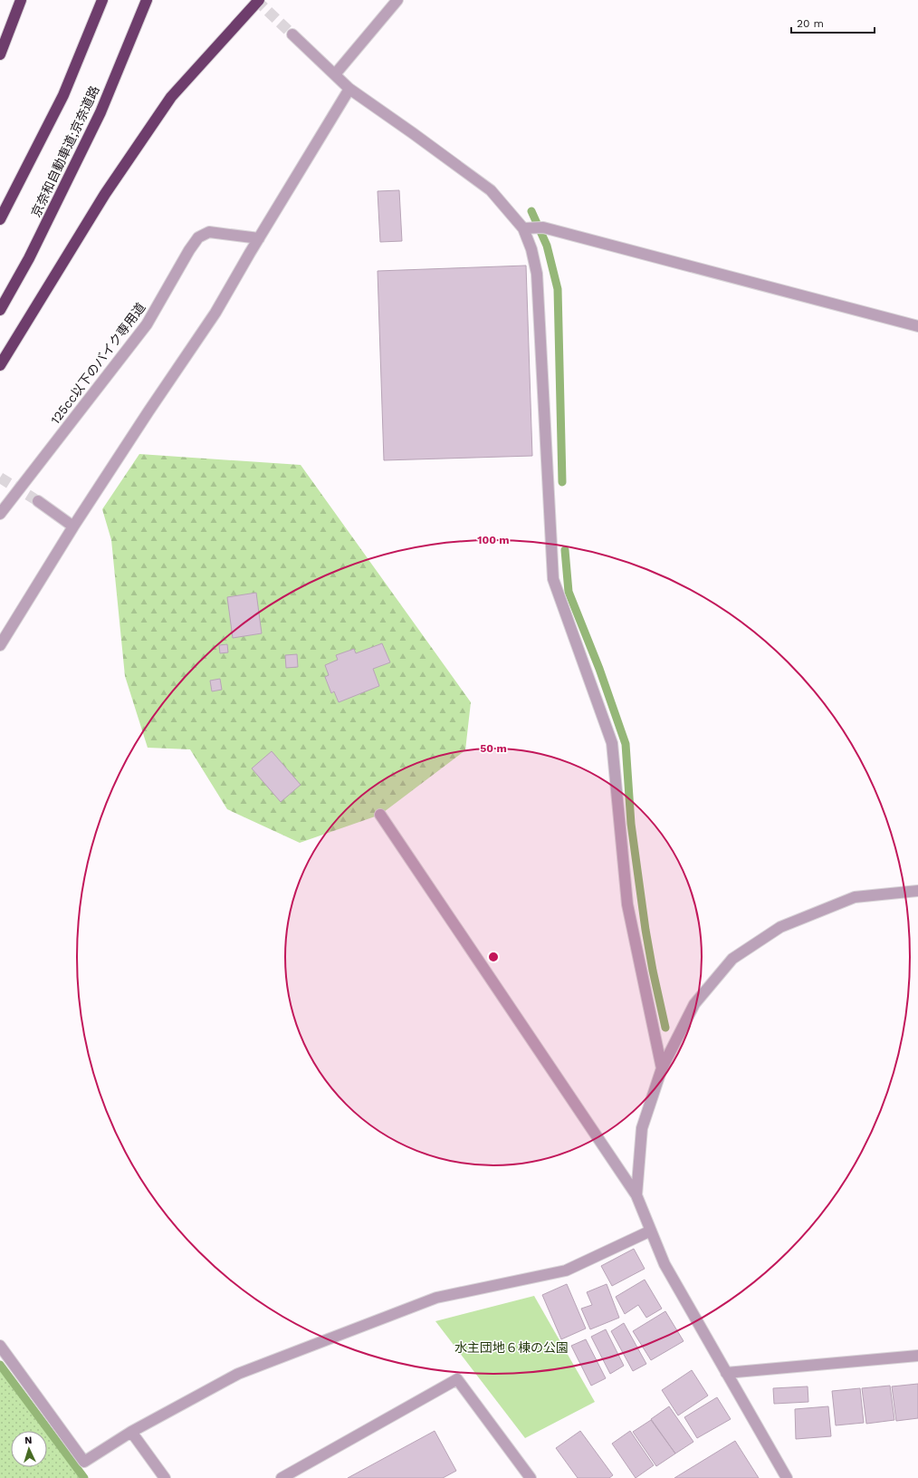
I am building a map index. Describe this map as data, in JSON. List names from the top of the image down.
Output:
{
  "streets": {
    "highway": ["京奈和自動車道;京奈道路"],
    "street": ["125cc以下のバイク専用道"]
  },
  "parks": ["水主団地６棟の公園"],
  "scale_bar": "20 m",
  "north": "top",
  "rings": ["100 m", "50 m"]
}
